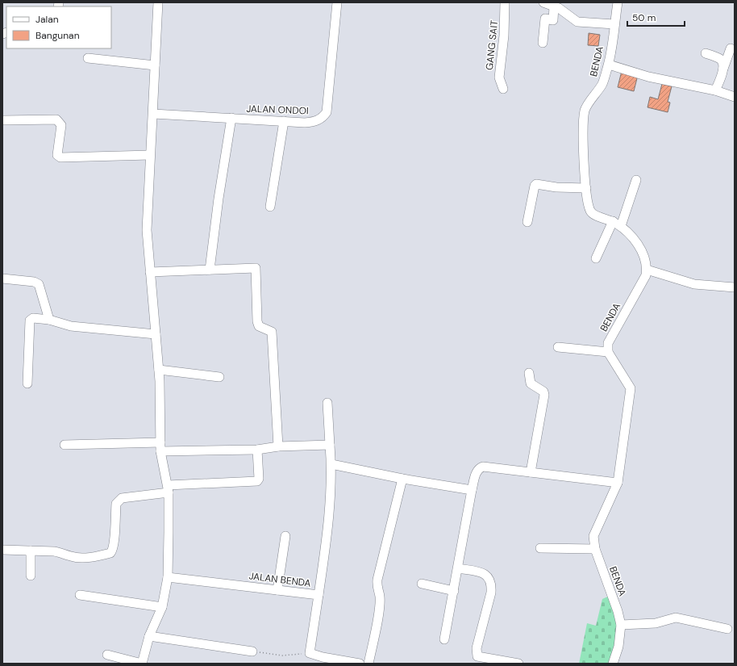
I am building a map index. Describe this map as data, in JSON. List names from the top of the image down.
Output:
{
  "streets": {
    "street": [
      "GANG SAIT",
      "BENDA",
      "JALAN ONDOI",
      "JALAN BENDA"
    ]
  },
  "legend": ["Jalan", "Bangunan"],
  "scale_bar": "50 m"
}
